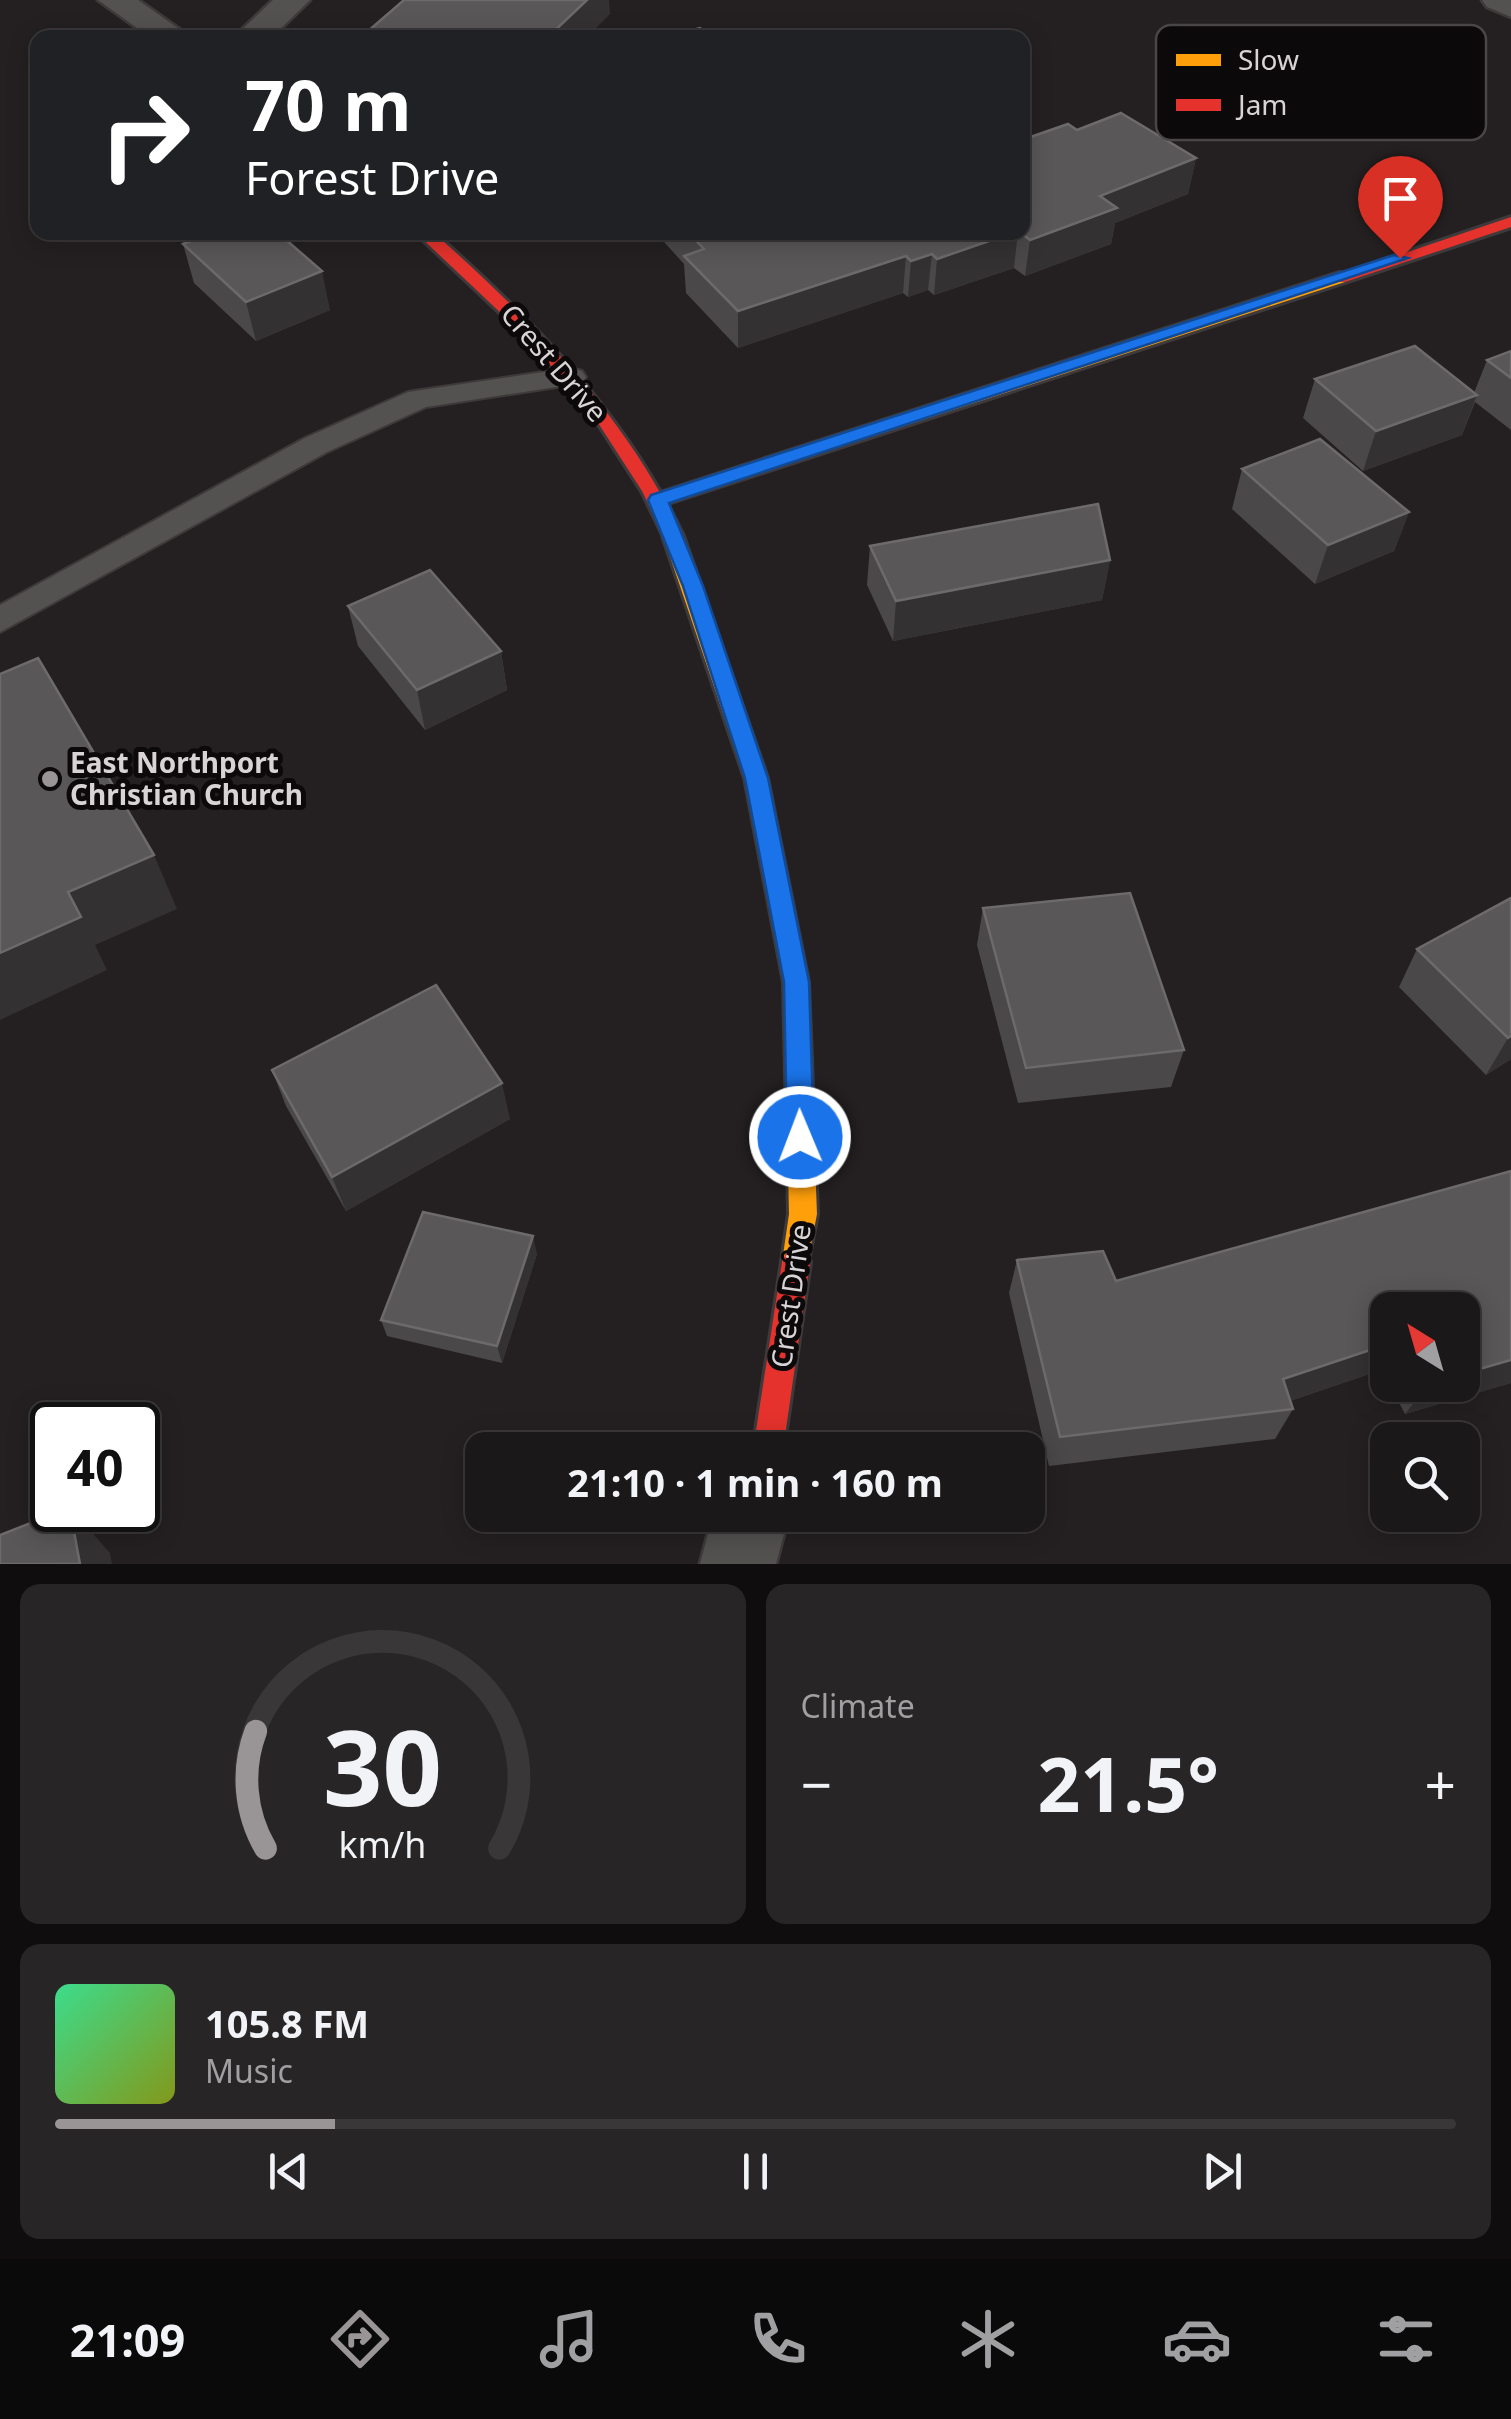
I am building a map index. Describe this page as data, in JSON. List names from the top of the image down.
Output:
{
  "streets": {
    "street": ["Crest Drive"]
  },
  "places": ["East Northport Christian Church"],
  "legend": ["Slow", "Jam"],
  "north": "top left",
  "page": {
    "turn": ["70 m", "Forest Drive"],
    "limit": "40",
    "trip": "21:10 · 1 min · 160 m",
    "tile": "Climate",
    "heat": ["−", "21.5°", "+"],
    "song": ["105.8 FM", "Music"],
    "tabs": "21:09",
    "gauge": ["30", "km/h"]
  }
}
